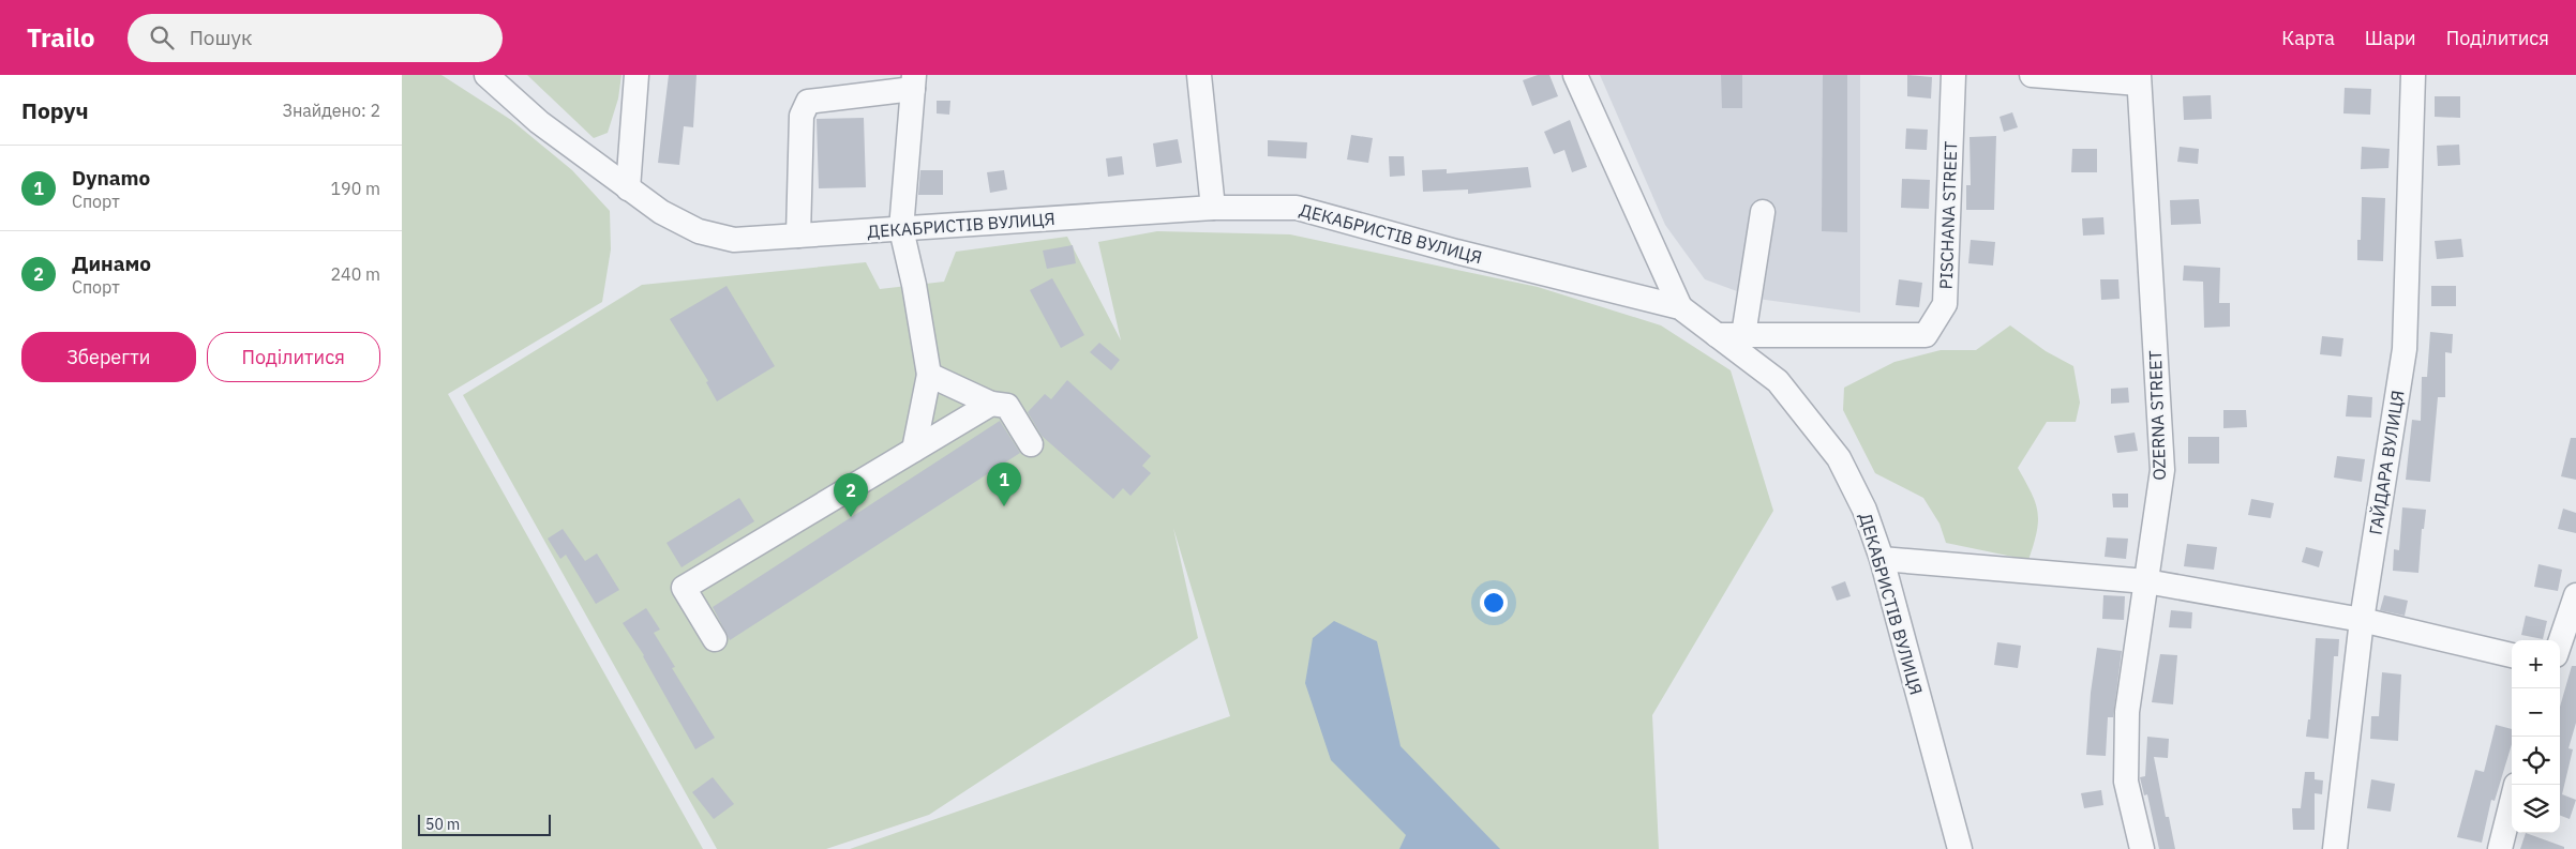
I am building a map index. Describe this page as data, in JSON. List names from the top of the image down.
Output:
{
  "streets": {
    "street": [
      "PISCHANA STREET",
      "ДЕКАБРИСТІВ ВУЛИЦЯ",
      "OZERNA STREET",
      "ГАЙДАРА ВУЛИЦЯ"
    ]
  },
  "crossings": [
    ["PISCHANA STREET", "ДЕКАБРИСТІВ ВУЛИЦЯ"]
  ],
  "scale_bar": "50 m",
  "page": {
    "header": "Trailo",
    "search": "Пошук",
    "nav": ["Карта", "Шари", "Поділитися"],
    "heading": ["Поруч", "Знайдено: 2"],
    "list": [
      {
        "mark": "1",
        "name": "Dynamo",
        "note": "Спорт",
        "value": "190 m"
      },
      {
        "mark": "2",
        "name": "Динамо",
        "note": "Спорт",
        "value": "240 m"
      }
    ],
    "buttons": ["Зберегти", "Поділитися"],
    "pins": ["1", "2"],
    "map_buttons": ["+", "−"],
    "scale": "50 m"
  }
}
